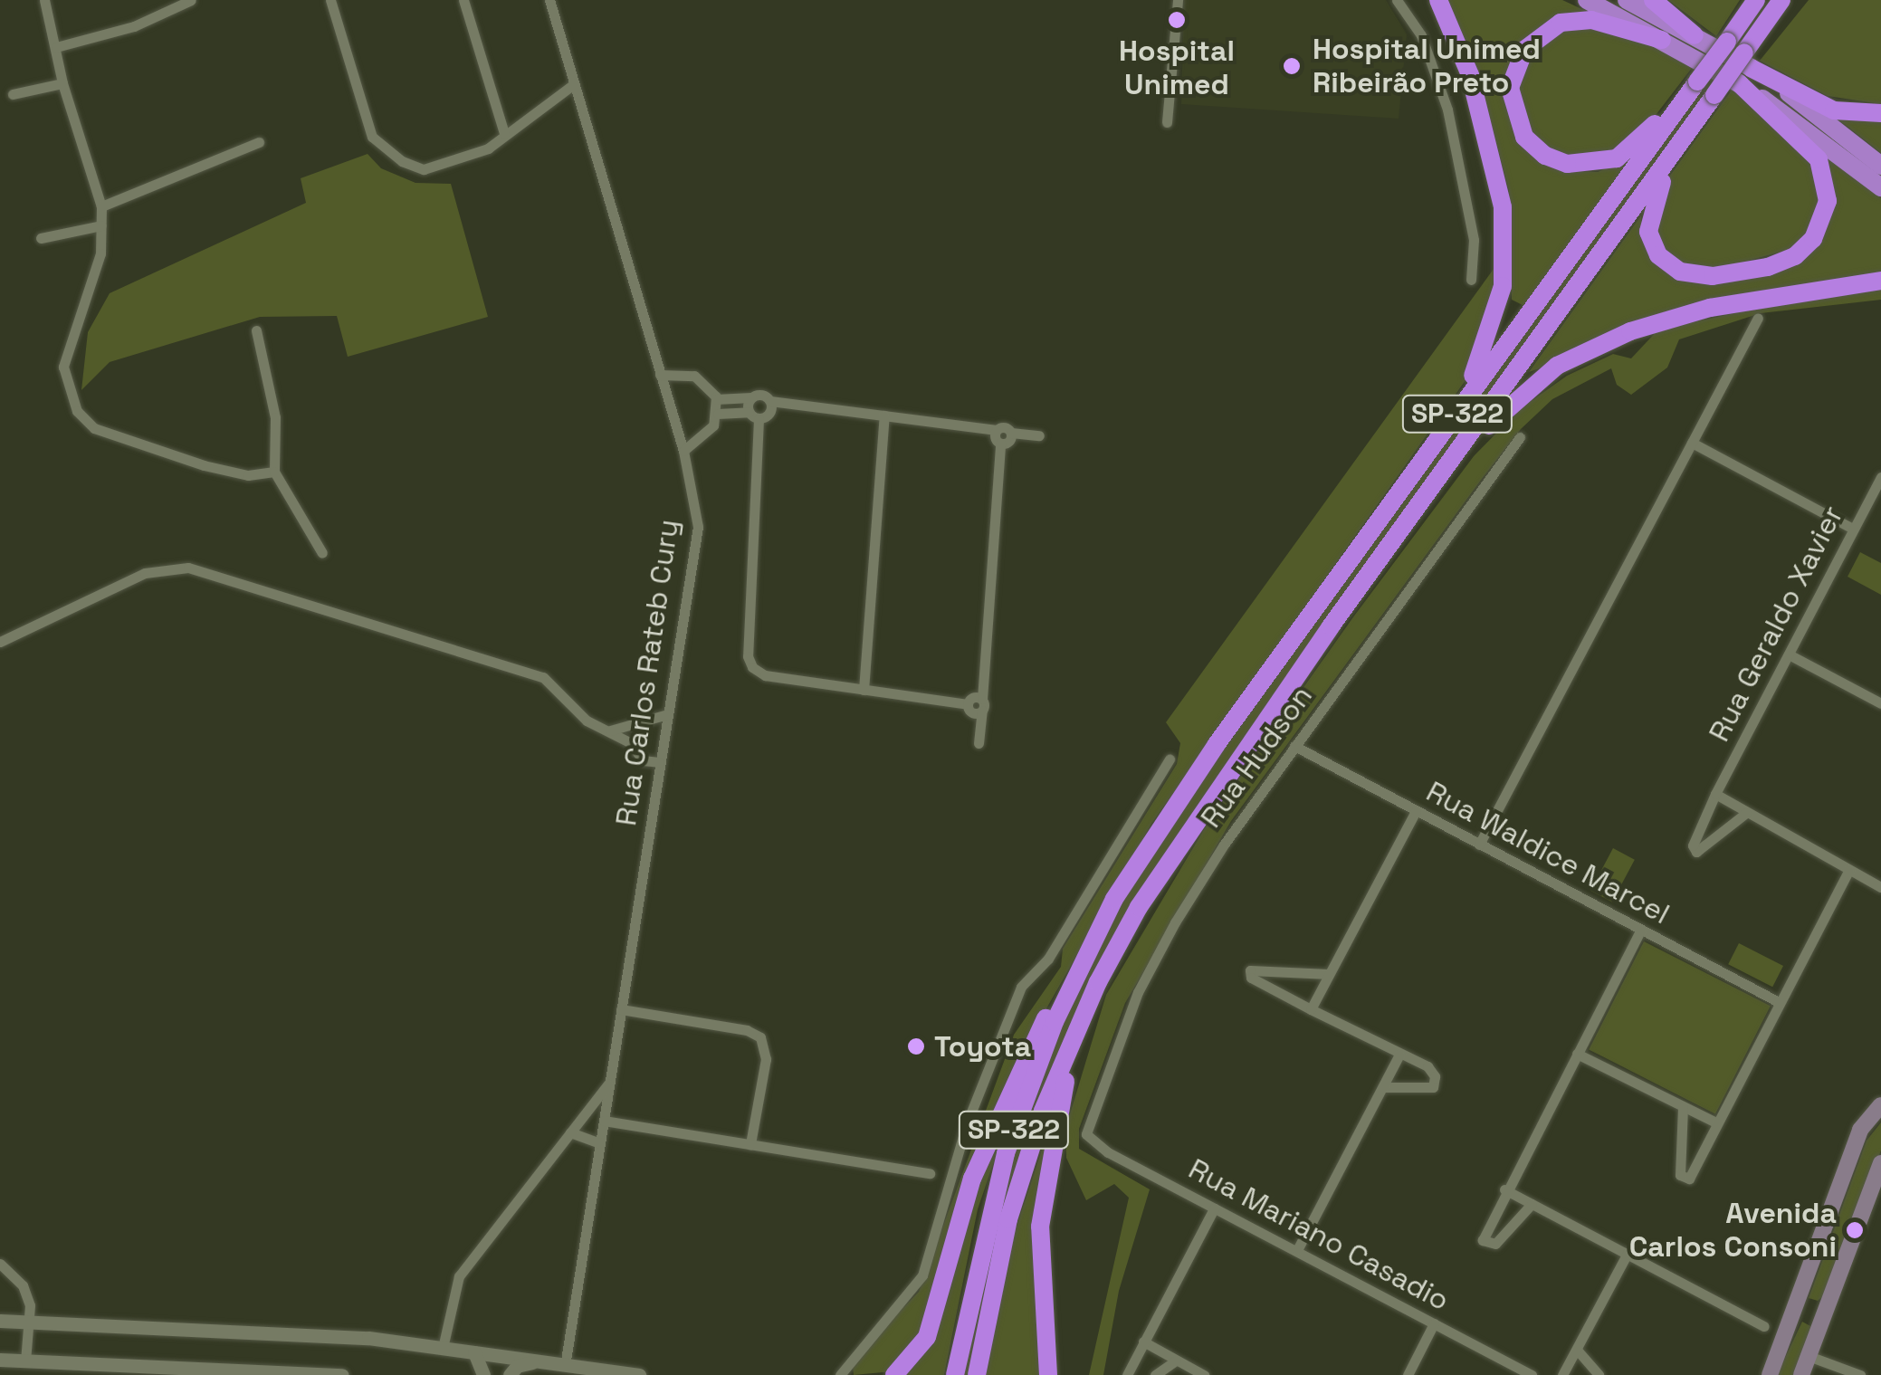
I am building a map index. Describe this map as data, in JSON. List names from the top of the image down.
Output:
{
  "streets": {
    "highway": ["SP-322"],
    "street": [
      "Rua Geraldo Xavier",
      "Rua Carlos Rateb Cury",
      "Rua Hudson",
      "Rua Waldice Marcel",
      "Rua Mariano Casadio"
    ]
  },
  "crossings": [
    ["Rua Hudson", "Rua Waldice Marcel"],
    ["Rua Hudson", "Rua Mariano Casadio"]
  ],
  "places": [
    "Hospital Unimed",
    "Hospital Unimed Ribeirão Preto",
    "Toyota",
    "Avenida Carlos Consoni"
  ]
}
